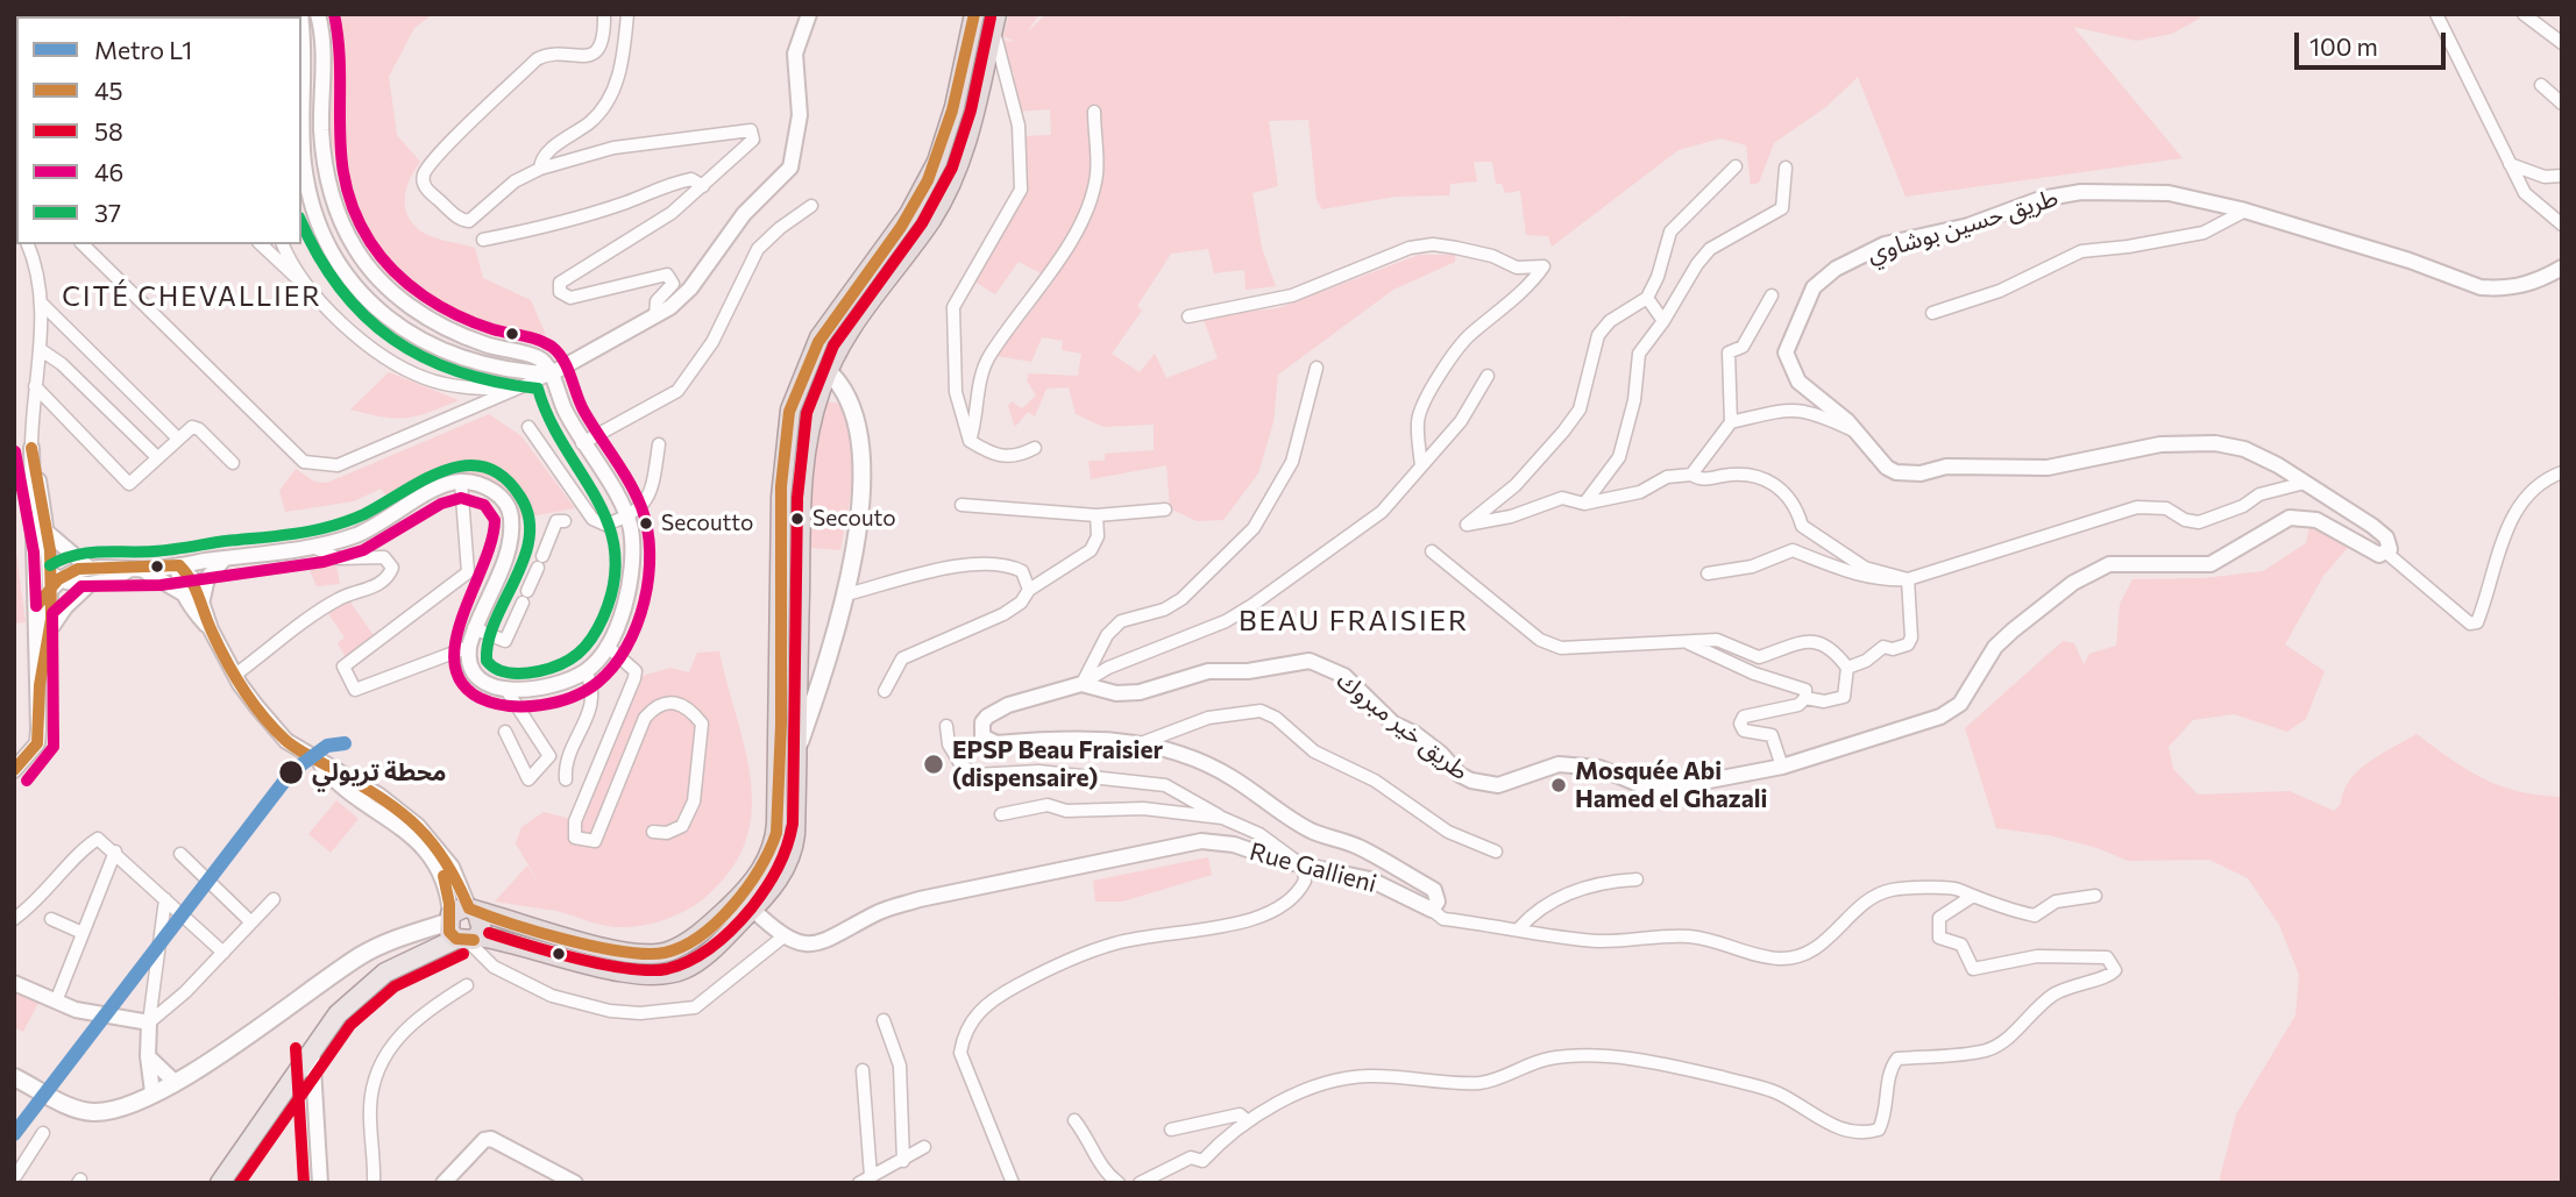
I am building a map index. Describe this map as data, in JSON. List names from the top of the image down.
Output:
{
  "streets": {
    "street": ["طريق حسين بوشاوي", "طريق خير مبروك", "Rue Gallieni"]
  },
  "crossings": [
    ["طريق حسين بوشاوي", "طريق خير مبروك"],
    ["طريق خير مبروك", "Rue Gallieni"]
  ],
  "districts": ["CITÉ CHEVALLIER", "BEAU FRAISIER"],
  "places": [
    "Secouto",
    "Secoutto",
    "EPSP Beau Fraisier (dispensaire)",
    "محطة تريولي",
    "Mosquée Abi Hamed el Ghazali"
  ],
  "lines": [
    "transit line 45",
    "transit line 46",
    "transit line 58",
    "transit line 37",
    "metro line L1"
  ],
  "legend": [
    "Metro L1",
    "45",
    "58",
    "46",
    "37"
  ],
  "scale_bar": "100 m"
}
